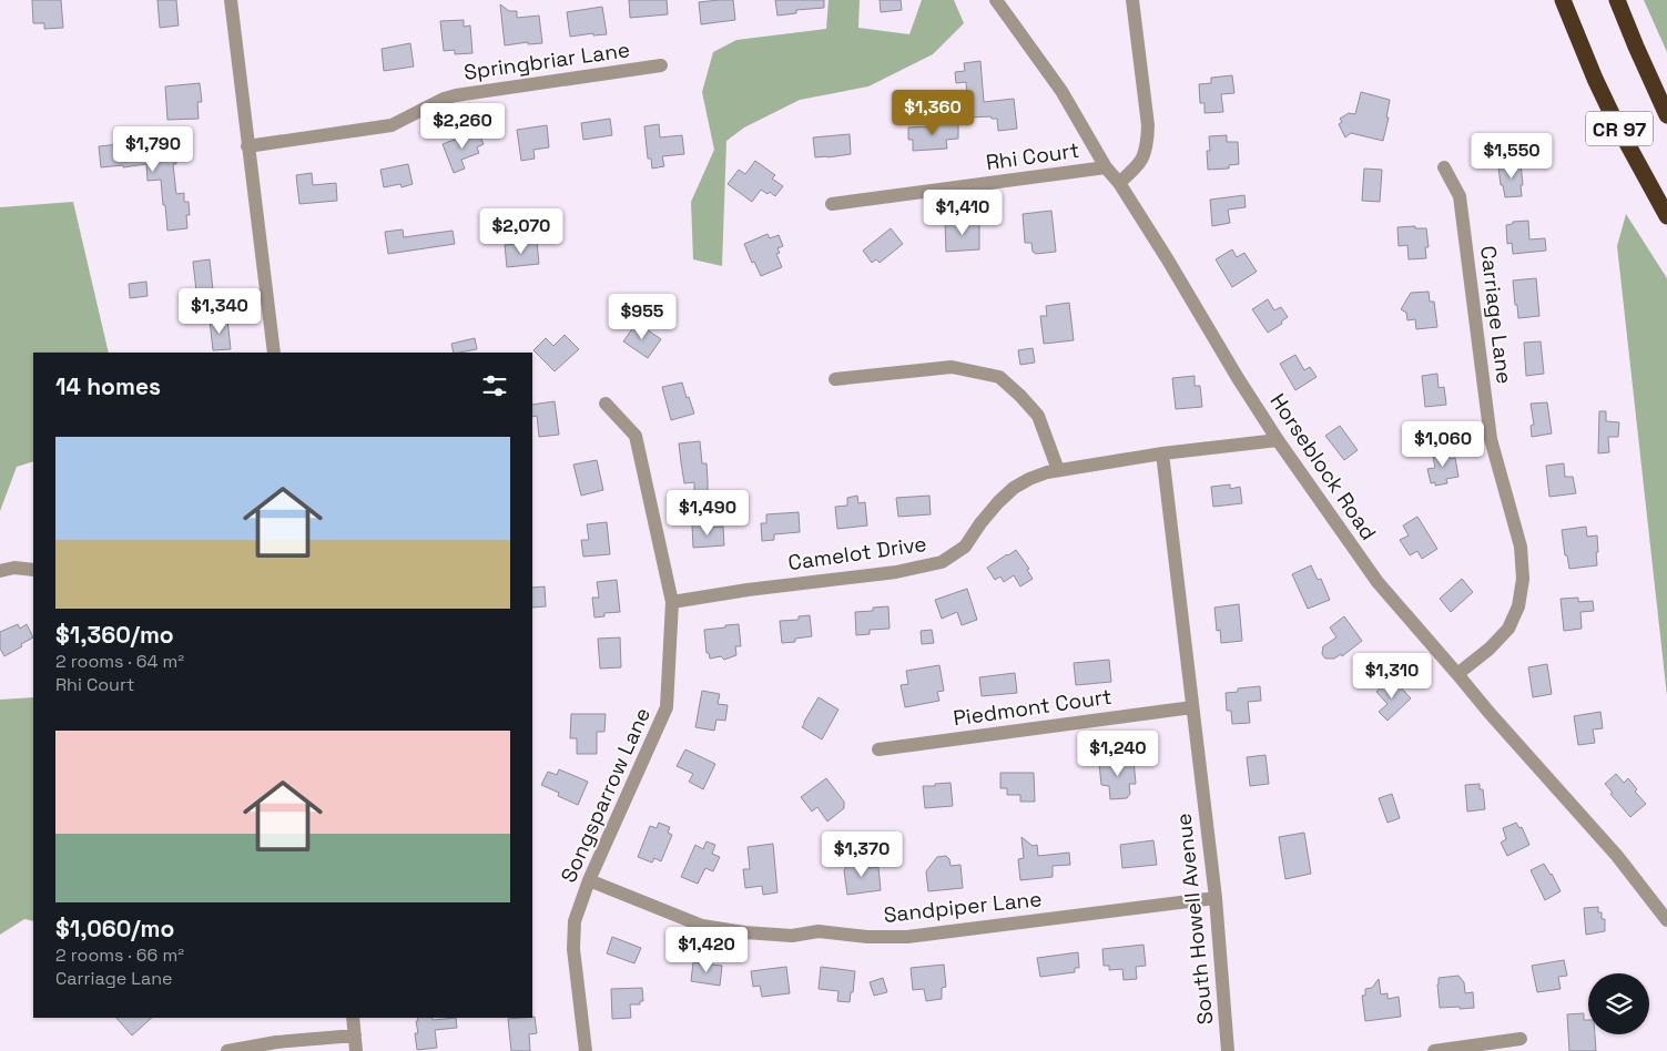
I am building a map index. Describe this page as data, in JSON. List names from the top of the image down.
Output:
{
  "streets": {
    "highway": ["CR 97"],
    "street": [
      "Springbriar Lane",
      "Rhi Court",
      "Carriage Lane",
      "Horseblock Road",
      "Camelot Drive",
      "Piedmont Court",
      "Songsparrow Lane",
      "Sandpiper Lane",
      "South Howell Avenue"
    ]
  },
  "crossings": [
    ["Rhi Court", "Horseblock Road"],
    ["Carriage Lane", "Horseblock Road"],
    ["Horseblock Road", "Camelot Drive"],
    ["Camelot Drive", "Songsparrow Lane"],
    ["Camelot Drive", "South Howell Avenue"],
    ["Piedmont Court", "South Howell Avenue"],
    ["Songsparrow Lane", "Sandpiper Lane"],
    ["Sandpiper Lane", "South Howell Avenue"]
  ],
  "page": {
    "price": [
      "$1,360",
      "$2,260",
      "$1,790",
      "$1,550",
      "$1,410",
      "$2,070",
      "$1,340",
      "$955",
      "$1,060",
      "$1,490",
      "$1,310",
      "$1,240",
      "$1,370",
      "$1,420"
    ],
    "heading": "14 homes",
    "list": [
      {
        "name": "$1,360/mo",
        "note": "2 rooms · 64 m² · Rhi Court"
      },
      {
        "name": "$1,060/mo",
        "note": "2 rooms · 66 m² · Carriage Lane"
      }
    ]
  }
}
